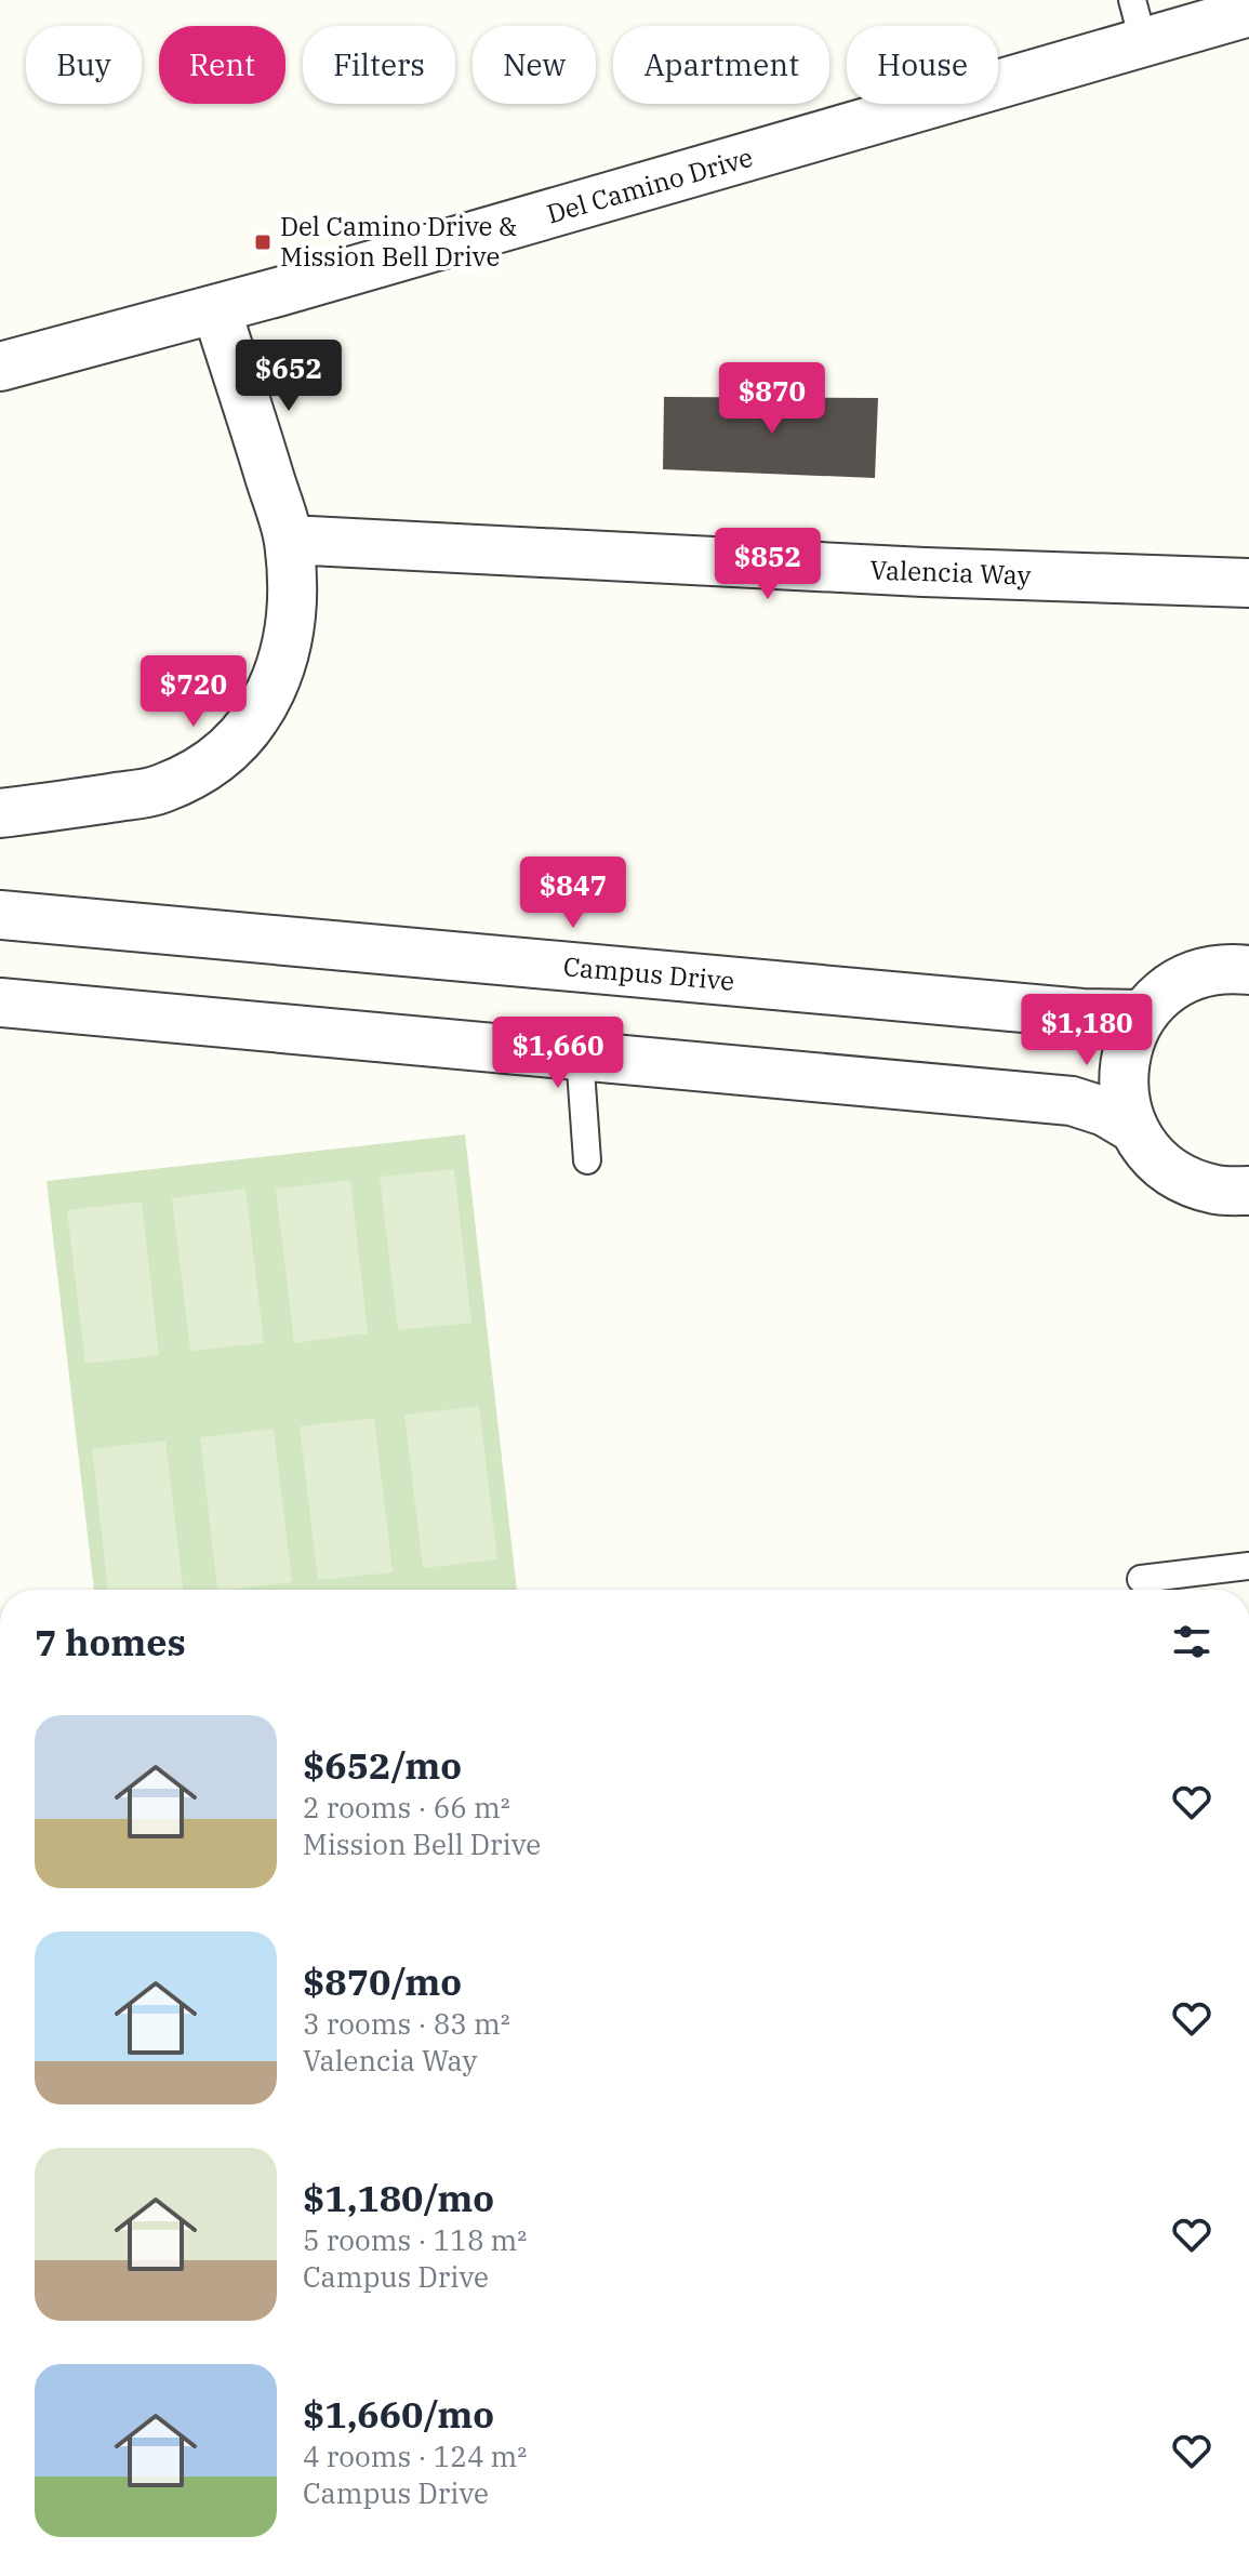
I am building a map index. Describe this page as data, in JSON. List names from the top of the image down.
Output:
{
  "streets": {
    "street": ["Del Camino Drive", "Valencia Way", "Campus Drive"]
  },
  "places": {
    "transit": ["Del Camino Drive & Mission Bell Drive"]
  },
  "page": {
    "chip": [
      "Buy",
      "Rent",
      "Filters",
      "New",
      "Apartment",
      "House"
    ],
    "price": [
      "$652",
      "$870",
      "$852",
      "$720",
      "$847",
      "$1,180",
      "$1,660"
    ],
    "heading": "7 homes",
    "list": [
      {
        "name": "$652/mo",
        "note": "2 rooms · 66 m² · Mission Bell Drive"
      },
      {
        "name": "$870/mo",
        "note": "3 rooms · 83 m² · Valencia Way"
      },
      {
        "name": "$1,180/mo",
        "note": "5 rooms · 118 m² · Campus Drive"
      },
      {
        "name": "$1,660/mo",
        "note": "4 rooms · 124 m² · Campus Drive"
      }
    ]
  }
}
